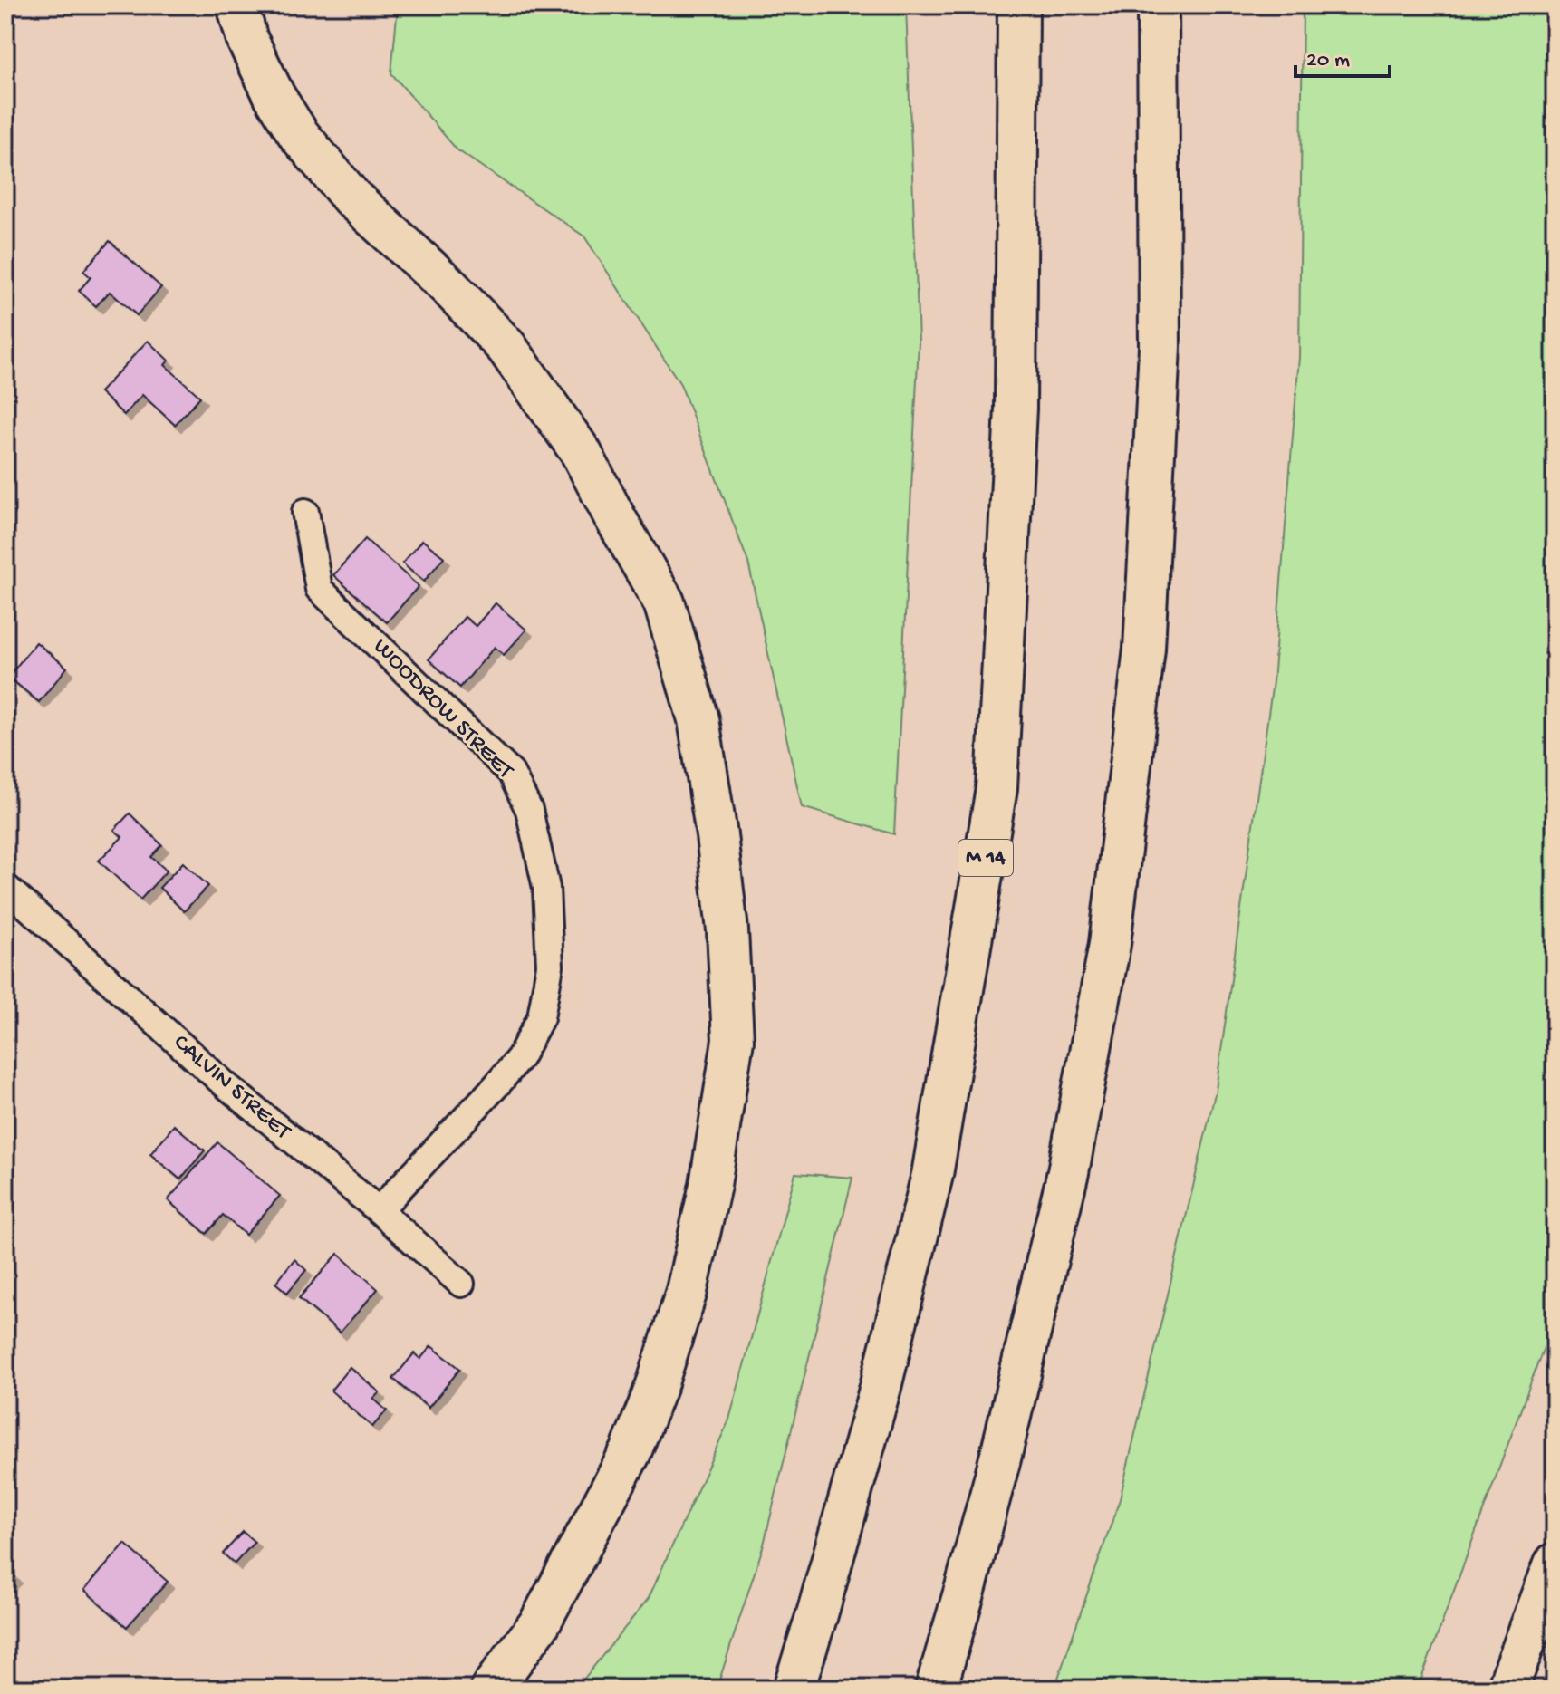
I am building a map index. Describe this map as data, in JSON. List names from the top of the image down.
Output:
{
  "streets": {
    "highway": ["M 14"],
    "street": ["WOODROW STREET", "CALVIN STREET"]
  },
  "crossings": [
    ["WOODROW STREET", "CALVIN STREET"]
  ],
  "scale_bar": "20 m"
}
